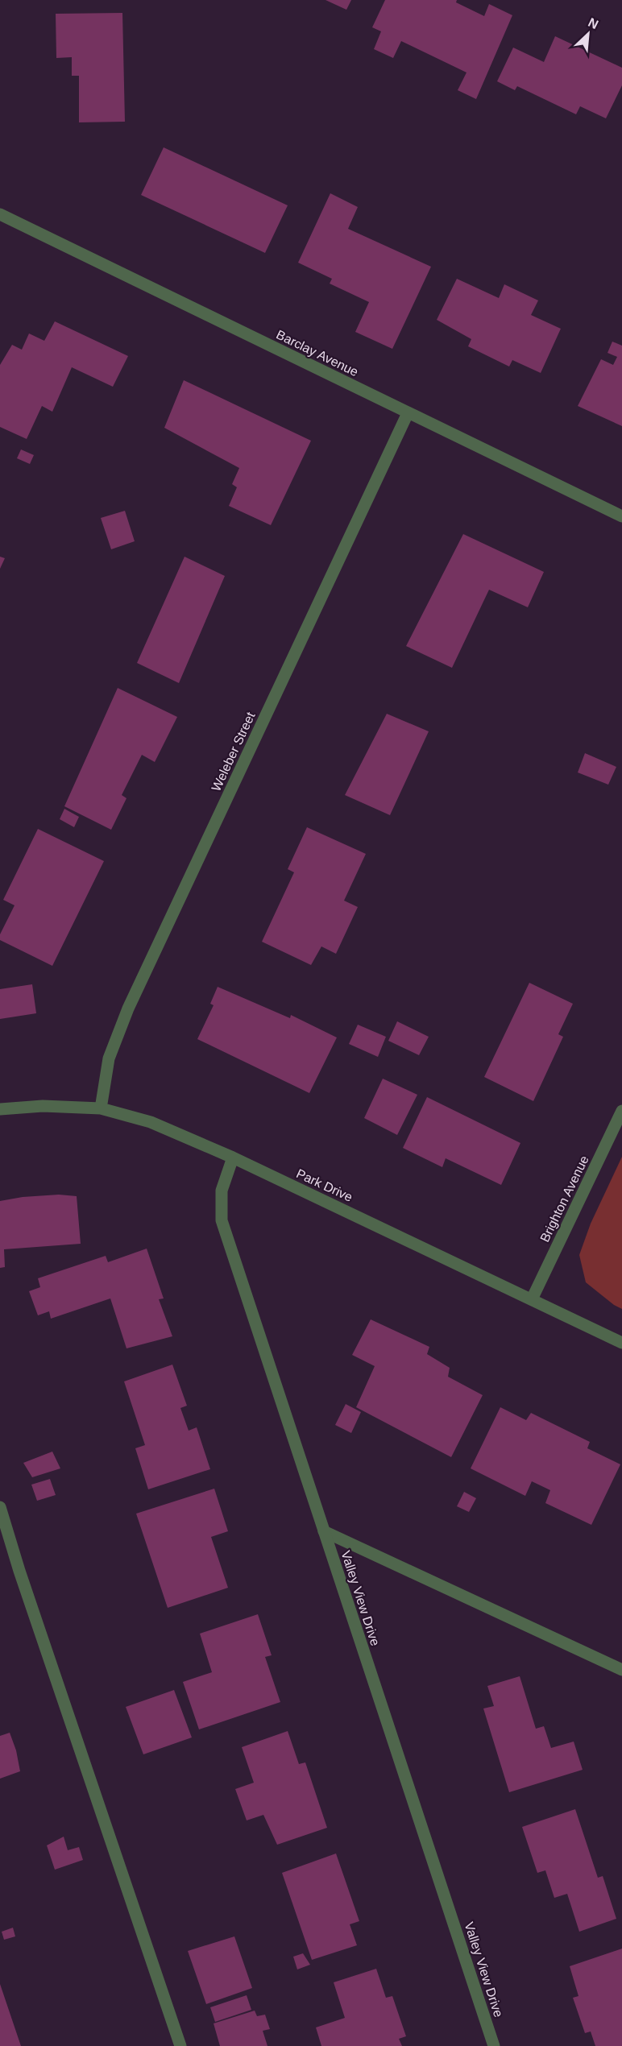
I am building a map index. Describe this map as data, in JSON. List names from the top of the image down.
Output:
{
  "streets": {
    "street": [
      "Barclay Avenue",
      "Weleber Street",
      "Park Drive",
      "Brighton Avenue",
      "Valley View Drive"
    ]
  },
  "crossings": [
    ["Barclay Avenue", "Weleber Street"],
    ["Weleber Street", "Park Drive"],
    ["Park Drive", "Brighton Avenue"],
    ["Park Drive", "Valley View Drive"]
  ],
  "north": "top right"
}
